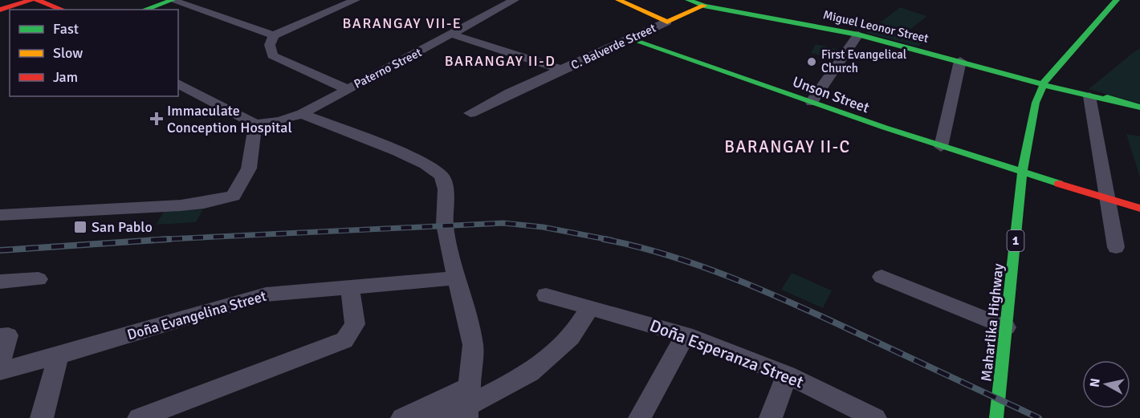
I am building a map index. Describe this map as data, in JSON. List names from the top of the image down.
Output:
{
  "streets": {
    "street": [
      "Miguel Leonor Street",
      "C. Balverde Street",
      "Paterno Street",
      "Unson Street",
      "1",
      "Doña Evangelina Street",
      "Maharlika Highway",
      "Doña Esperanza Street"
    ]
  },
  "crossings": [
    ["Miguel Leonor Street", "C. Balverde Street"],
    ["Miguel Leonor Street", "Maharlika Highway"],
    ["C. Balverde Street", "Unson Street"],
    ["Unson Street", "Maharlika Highway"]
  ],
  "districts": ["BARANGAY VII-E", "BARANGAY II-D", "BARANGAY II-C"],
  "places": {
    "other": ["First Evangelical Church"],
    "health": ["Immaculate Conception Hospital"],
    "transit": ["San Pablo"]
  },
  "legend": ["Fast", "Slow", "Jam"],
  "north": "left"
}
